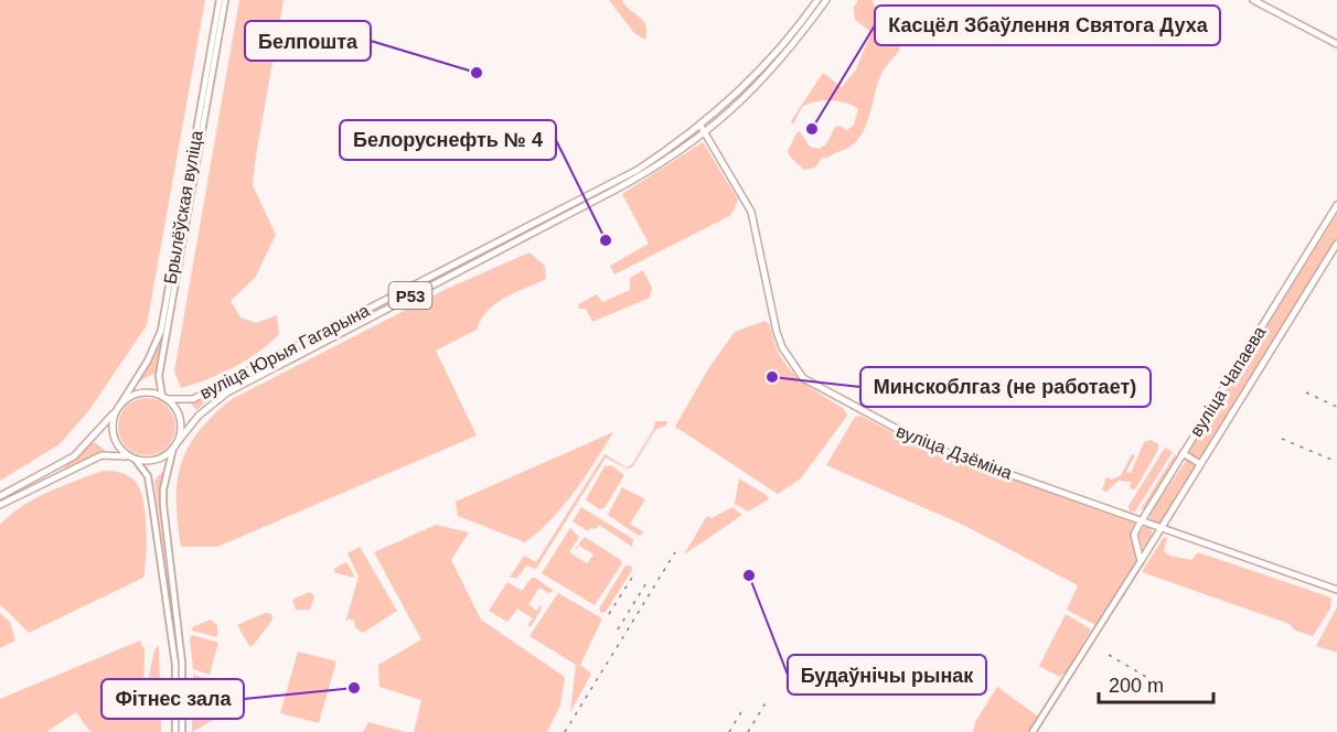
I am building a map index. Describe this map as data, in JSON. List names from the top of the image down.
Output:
{
  "streets": {
    "main road": [
      "Р53",
      "вуліца Юрыя Гагарына",
      "вуліца Чапаева",
      "вуліца Дзёміна"
    ],
    "street": ["Брылёўская вуліца"]
  },
  "crossings": [
    ["Брылёўская вуліца", "вуліца Юрыя Гагарына"],
    ["вуліца Юрыя Гагарына", "вуліца Дзёміна"],
    ["вуліца Чапаева", "вуліца Дзёміна"]
  ],
  "places": [
    "Белпошта",
    "Касцёл Збаўлення Святога Духа",
    "Белоруснефть № 4",
    "Минскоблгаз (не работает)",
    "Будаўнічы рынак",
    "Фітнес зала"
  ],
  "scale_bar": "200 m"
}
